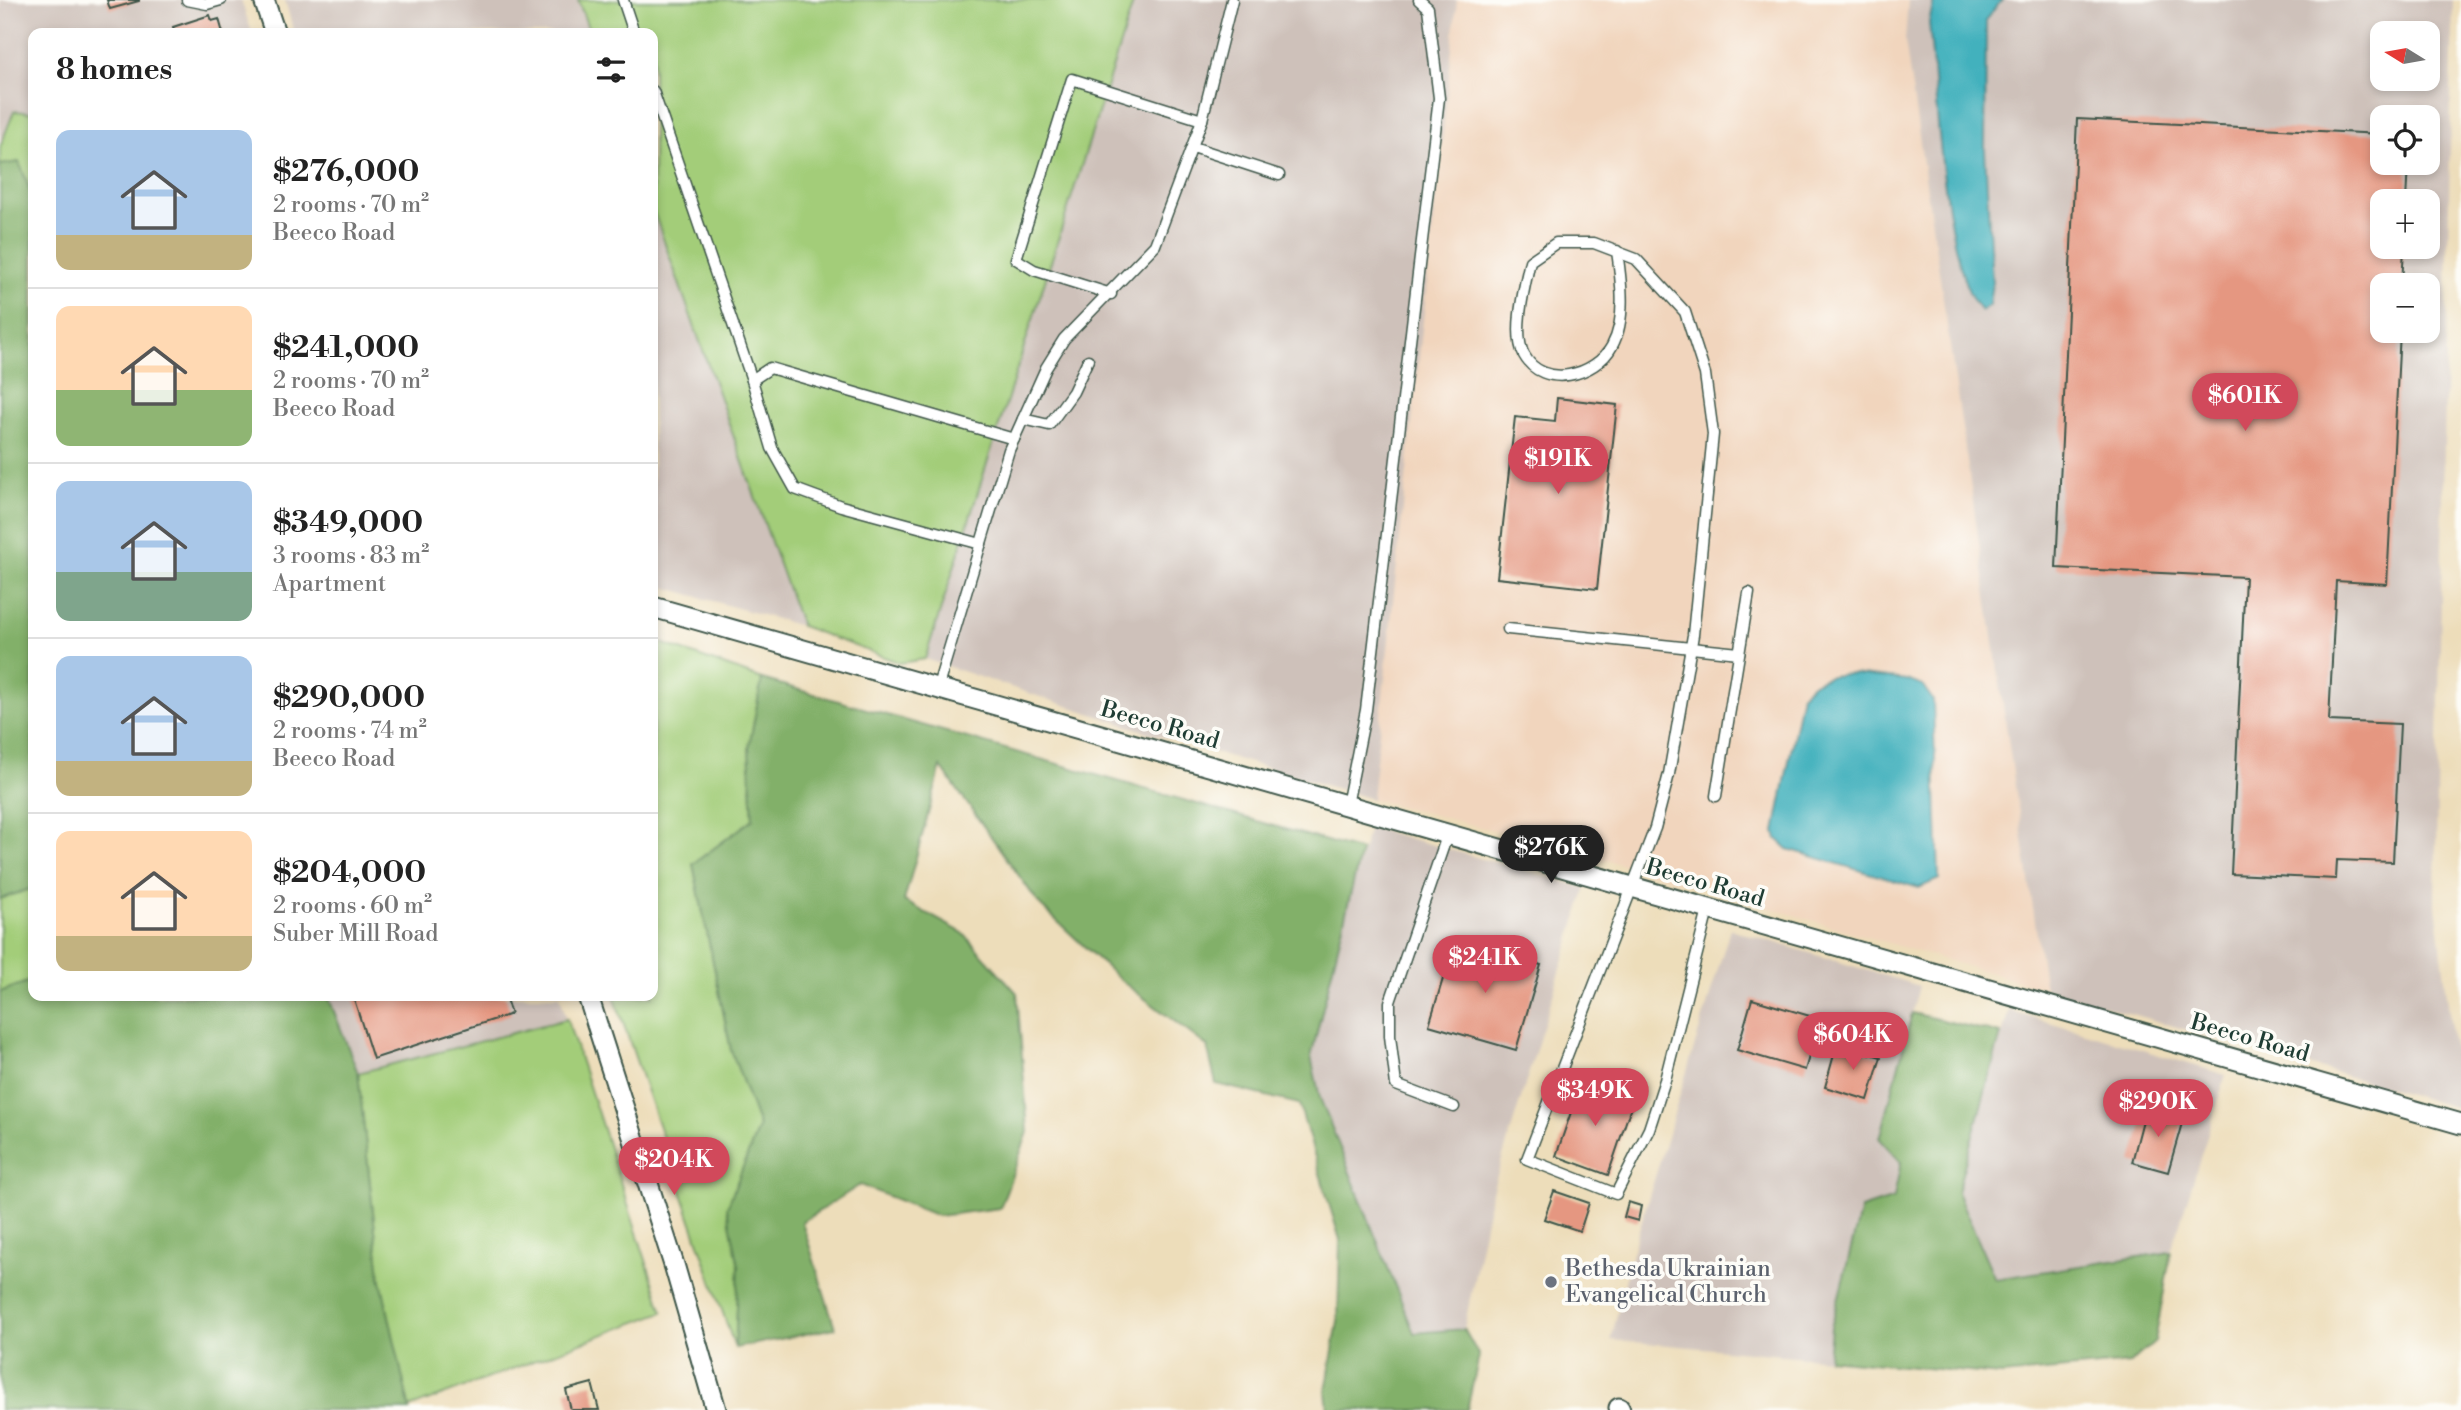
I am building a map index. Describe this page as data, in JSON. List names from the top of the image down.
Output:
{
  "streets": {
    "street": ["Beeco Road"]
  },
  "places": ["Bethesda Ukrainian Evangelical Church"],
  "north": "left",
  "page": {
    "map_buttons": ["+", "−"],
    "heading": "8 homes",
    "list": [
      {
        "name": "$276,000",
        "note": "2 rooms · 70 m² · Beeco Road"
      },
      {
        "name": "$241,000",
        "note": "2 rooms · 70 m² · Beeco Road"
      },
      {
        "name": "$349,000",
        "note": "3 rooms · 83 m² · Apartment"
      },
      {
        "name": "$290,000",
        "note": "2 rooms · 74 m² · Beeco Road"
      },
      {
        "name": "$204,000",
        "note": "2 rooms · 60 m² · Suber Mill Road"
      }
    ],
    "price": [
      "$601K",
      "$191K",
      "$276K",
      "$241K",
      "$604K",
      "$349K",
      "$290K",
      "$204K"
    ]
  }
}
